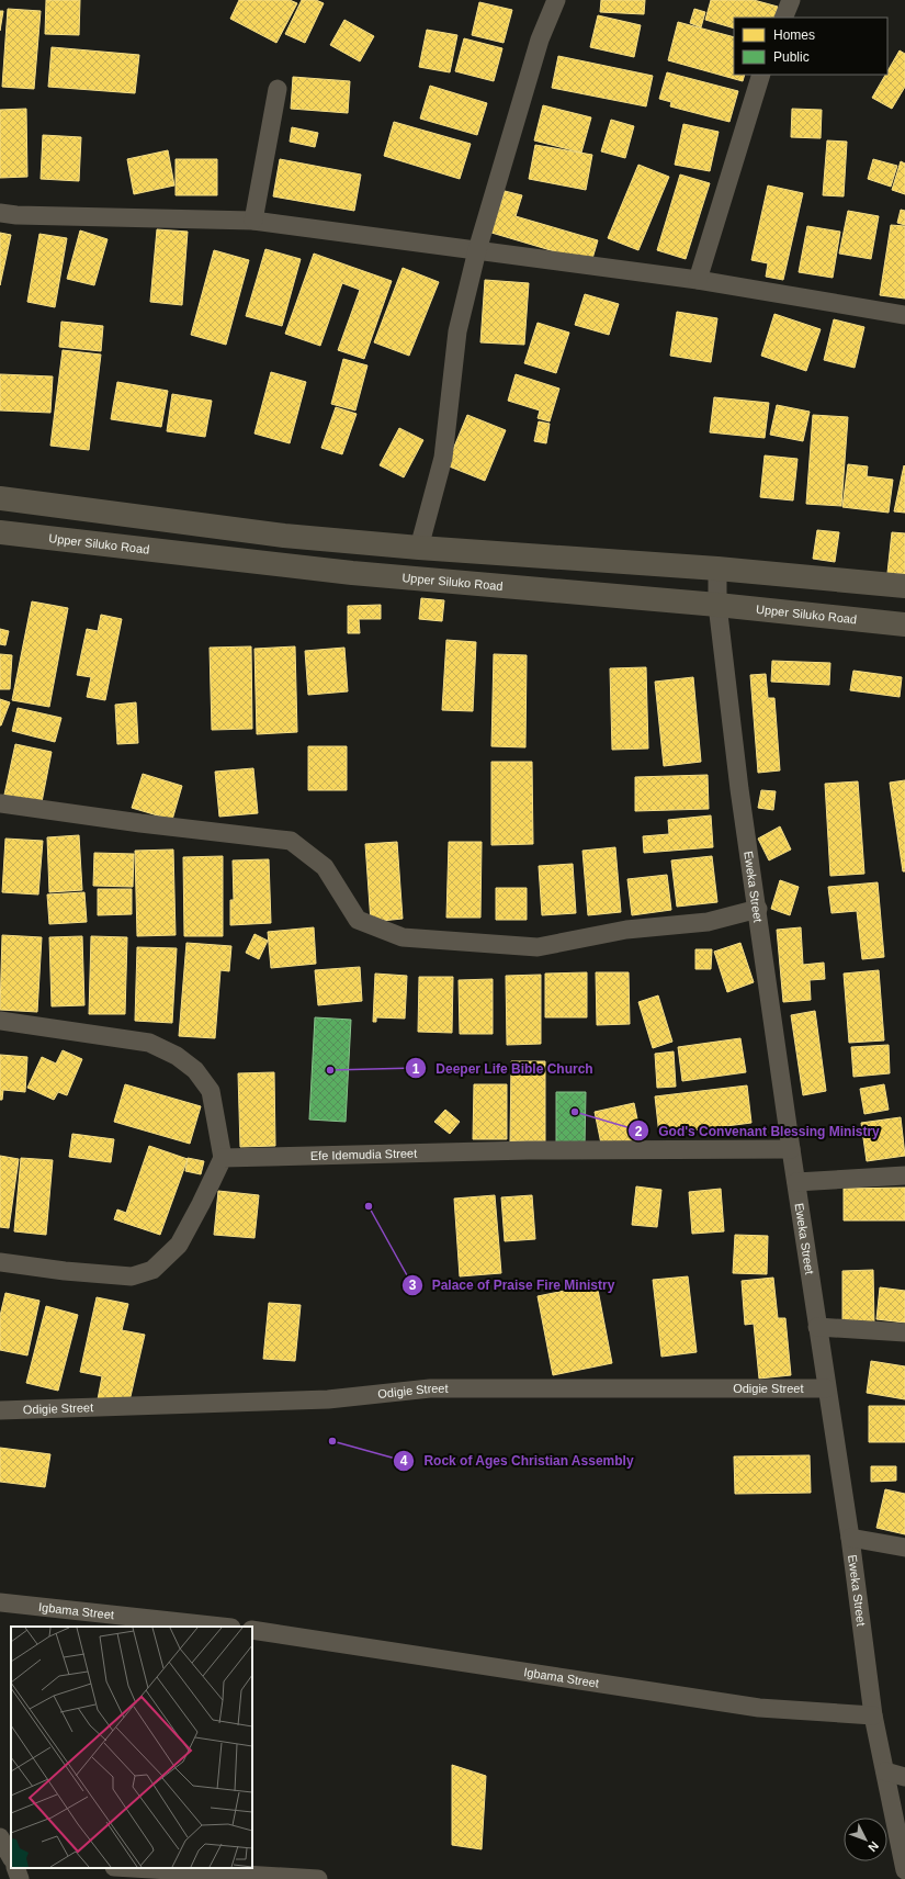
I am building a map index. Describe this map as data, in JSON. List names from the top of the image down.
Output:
{
  "streets": {
    "main road": ["Upper Siluko Road"],
    "street": [
      "Eweka Street",
      "Efe Idemudia Street",
      "Odigie Street",
      "Igbama Street"
    ]
  },
  "crossings": [
    ["Upper Siluko Road", "Eweka Street"],
    ["Eweka Street", "Efe Idemudia Street"],
    ["Eweka Street", "Odigie Street"],
    ["Eweka Street", "Igbama Street"]
  ],
  "places": [
    "Deeper Life Bible Church",
    "God's Convenant Blessing Ministry",
    "Palace of Praise Fire Ministry",
    "Rock of Ages Christian Assembly"
  ],
  "legend": ["Homes", "Public"],
  "north": "bottom right"
}
